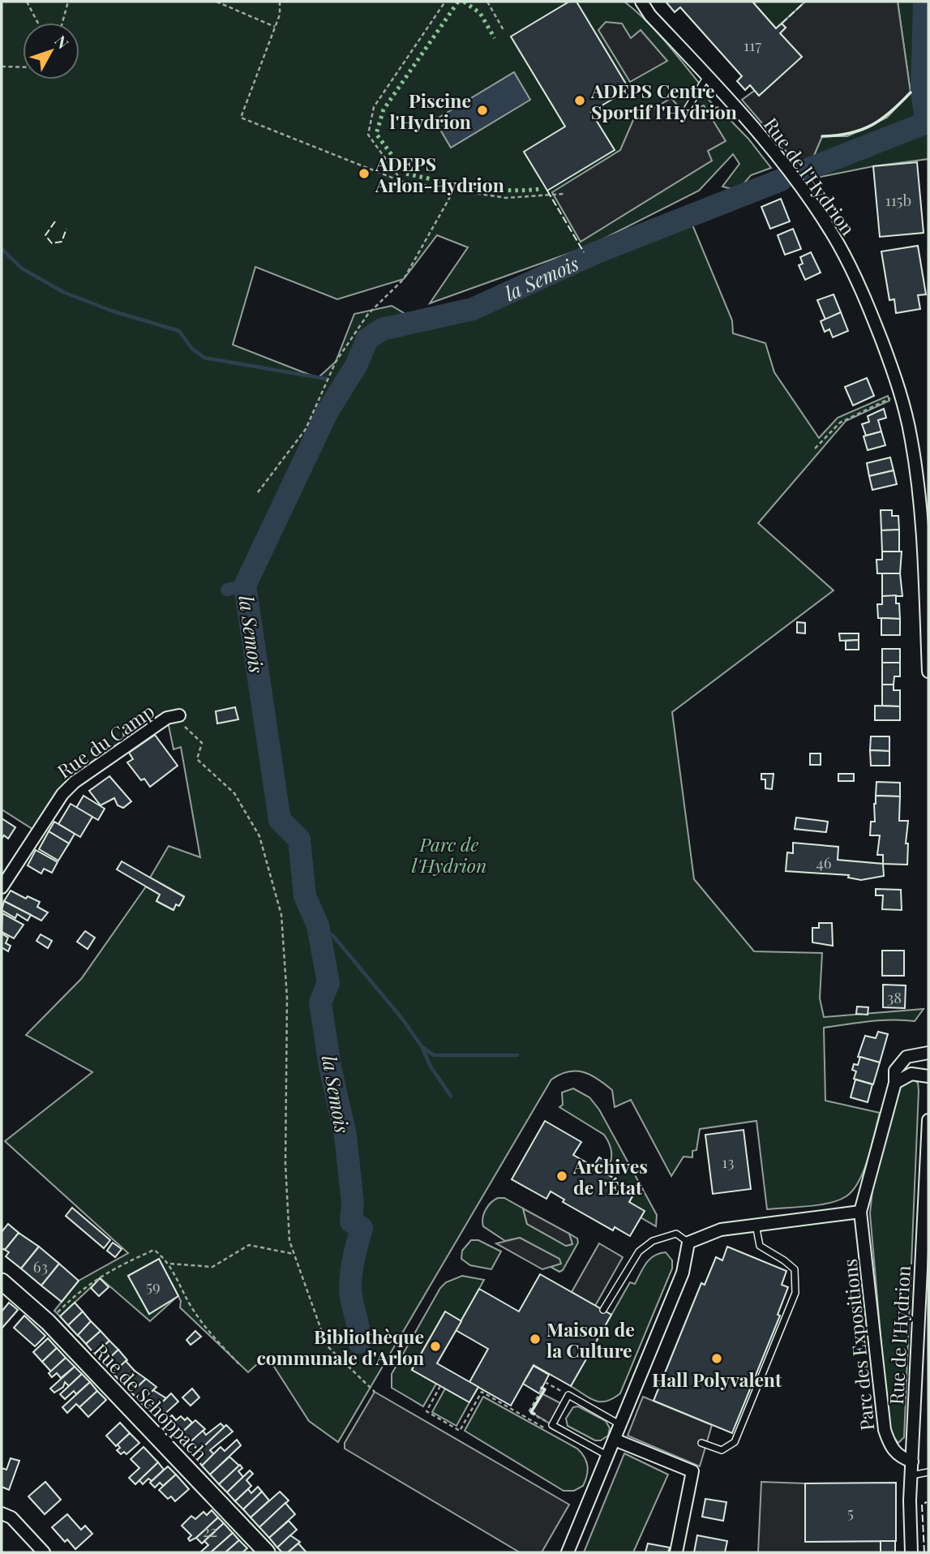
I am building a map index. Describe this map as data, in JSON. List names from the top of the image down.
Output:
{
  "streets": {
    "main road": ["Rue de Schoppach"],
    "street": ["Rue de l'Hydrion", "Rue du Camp", "Parc des Expositions"]
  },
  "crossings": [
    ["Rue de l'Hydrion", "Parc des Expositions"]
  ],
  "water": ["la Semois"],
  "parks": ["Parc de l'Hydrion"],
  "places": [
    "ADEPS Centre Sportif l'Hydrion",
    "Piscine l'Hydrion",
    "ADEPS Arlon-Hydrion",
    "Archives de l'État",
    "Maison de la Culture",
    "Bibliothèque communale d'Arlon",
    "Hall Polyvalent"
  ],
  "house_numbers": [
    "117",
    "115b",
    "46",
    "38",
    "13",
    "63",
    "59",
    "5",
    "22"
  ],
  "north": "top right"
}
